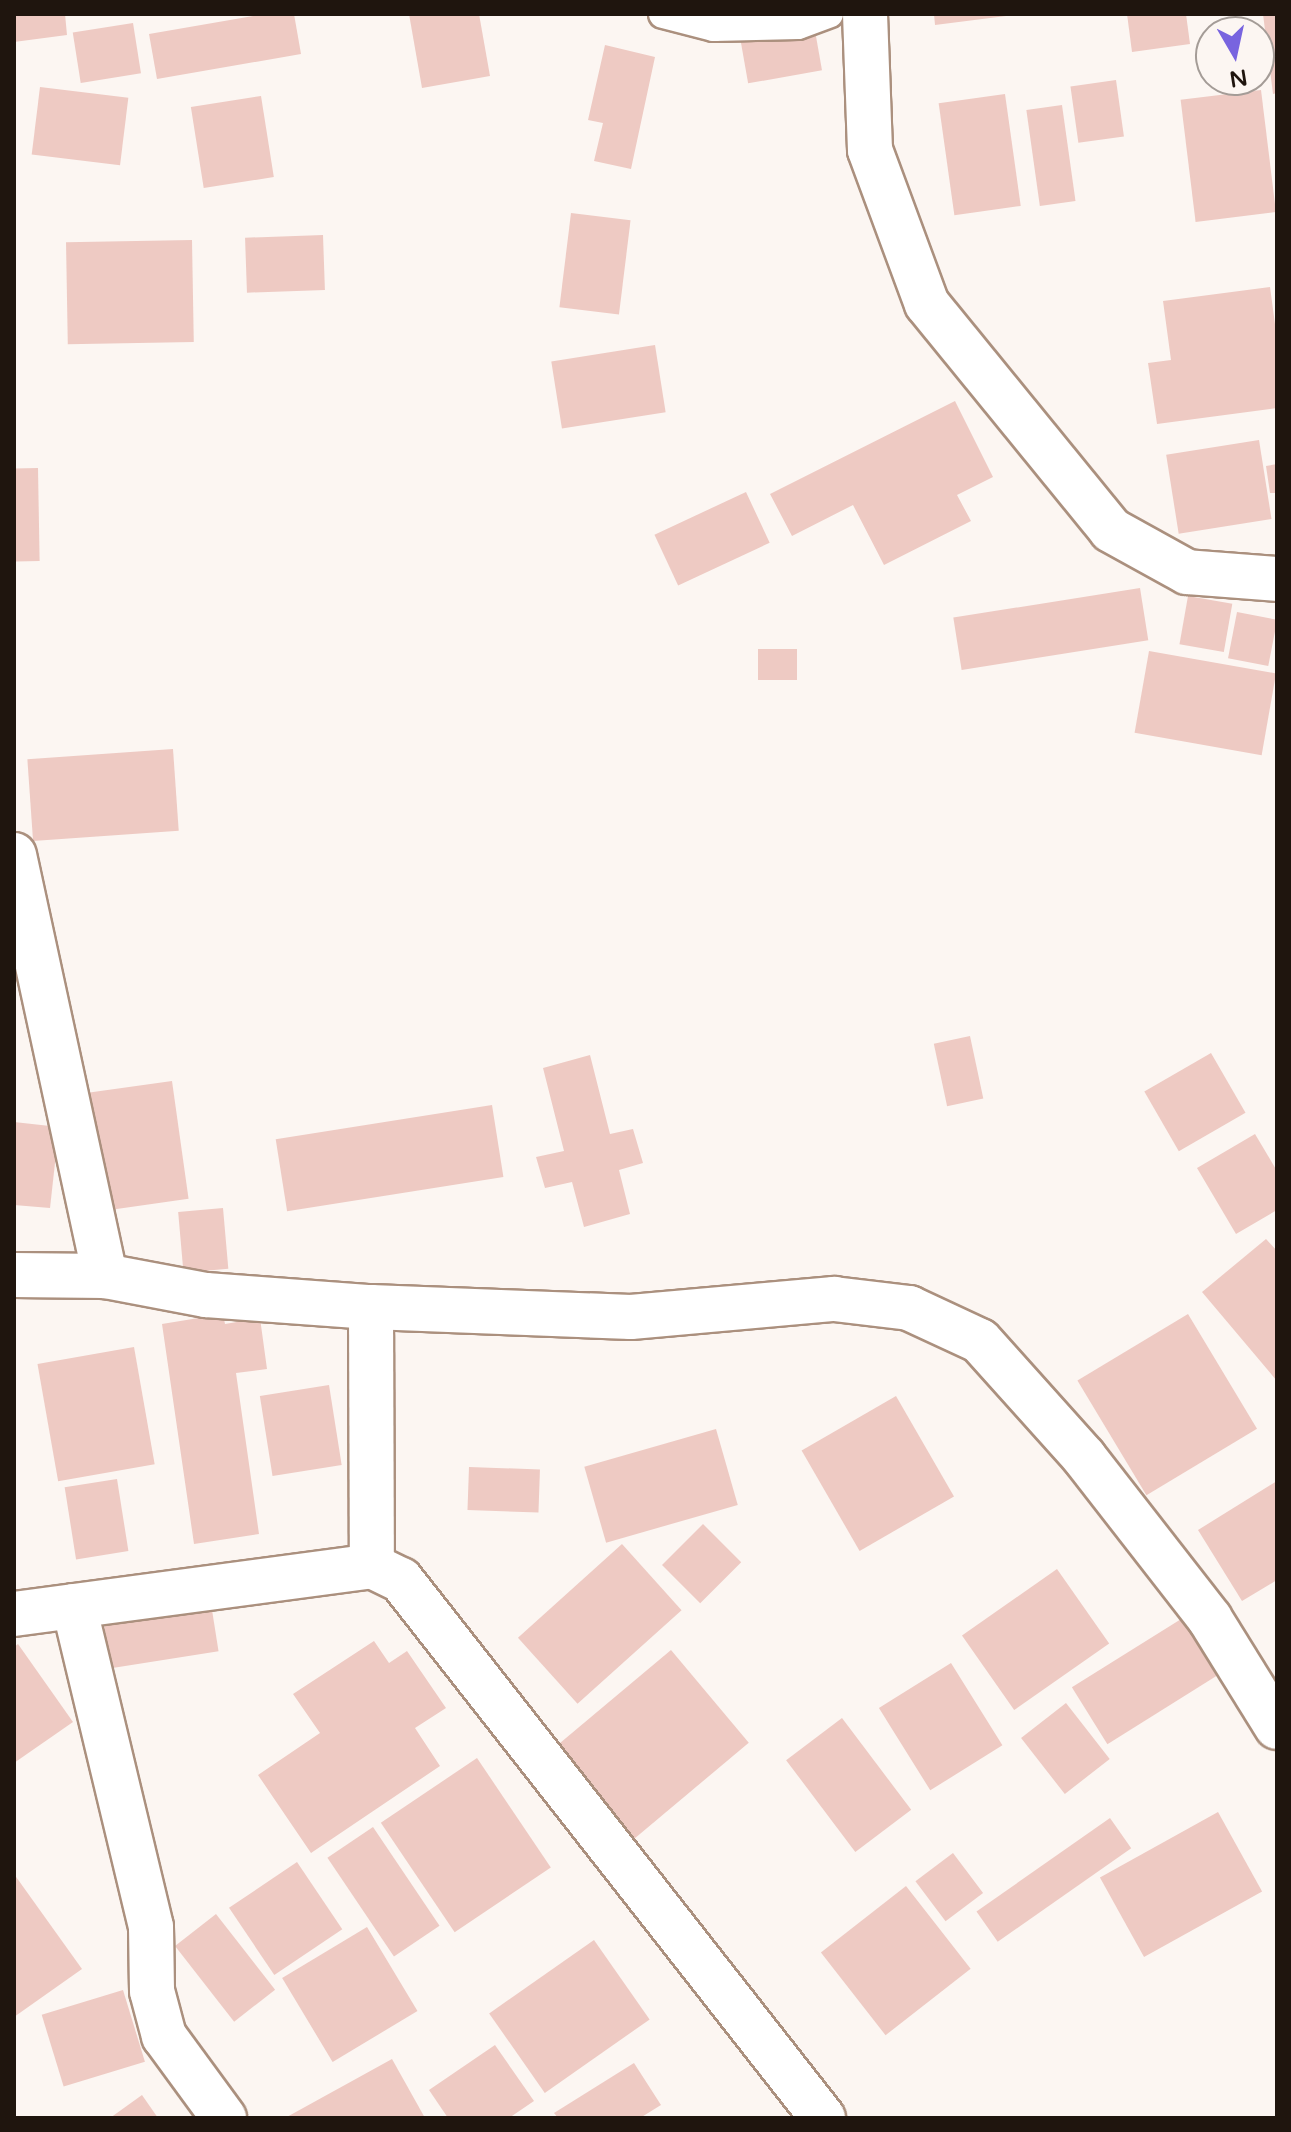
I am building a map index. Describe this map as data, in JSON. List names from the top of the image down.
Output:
{
  "north": "bottom"
}
